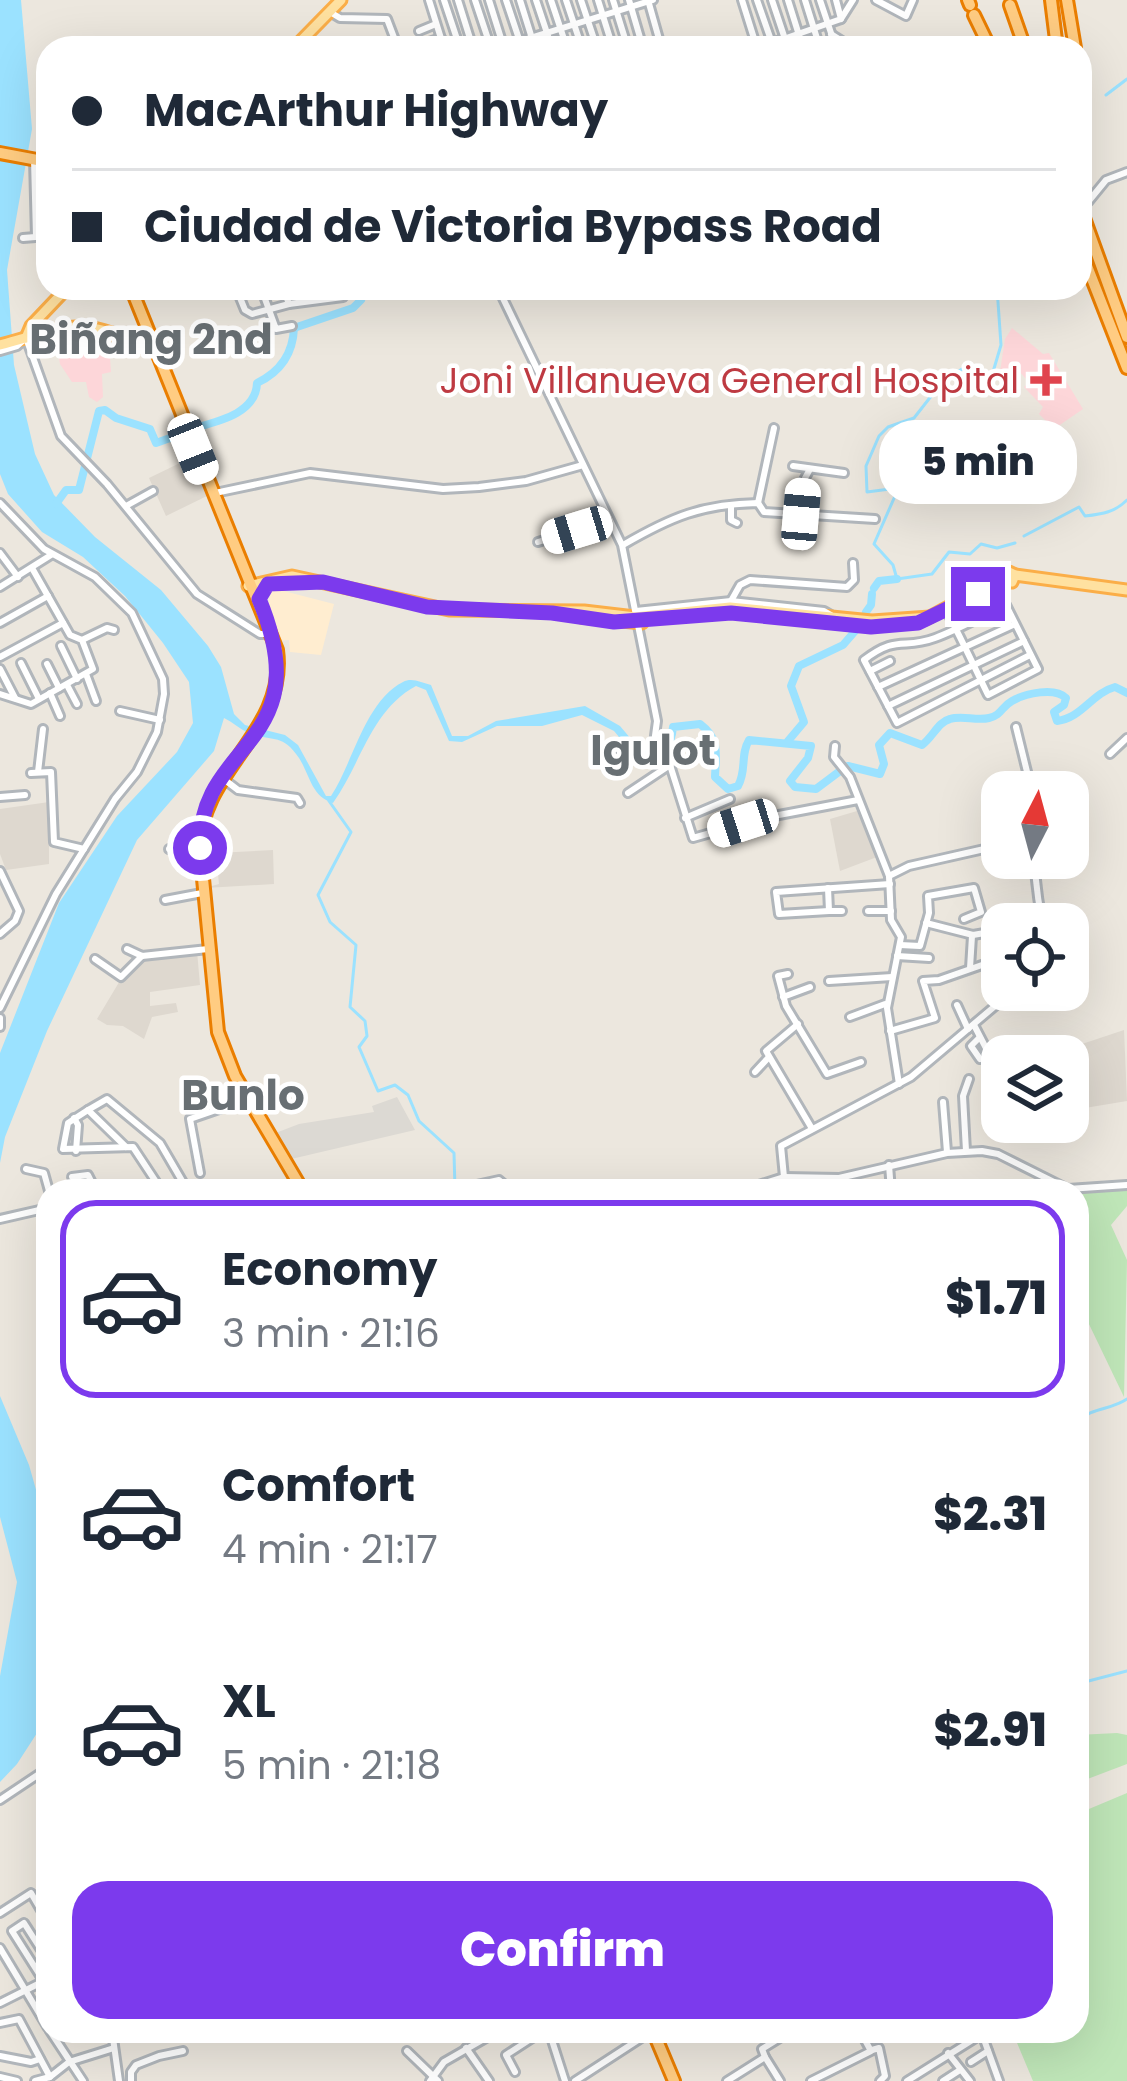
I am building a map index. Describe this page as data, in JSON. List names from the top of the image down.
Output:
{
  "districts": ["Biñang 2nd", "Igulot", "Bunlo"],
  "places": {
    "health": ["Joni Villanueva General Hospital"]
  },
  "north": "top",
  "page": {
    "banner": ["MacArthur Highway", "Ciudad de Victoria Bypass Road"],
    "bubble": "5 min",
    "list": [
      {
        "name": "Economy",
        "note": "3 min · 21:16",
        "value": "$1.71"
      },
      {
        "name": "Comfort",
        "note": "4 min · 21:17",
        "value": "$2.31"
      },
      {
        "name": "XL",
        "note": "5 min · 21:18",
        "value": "$2.91"
      }
    ],
    "buttons": "Confirm"
  }
}
